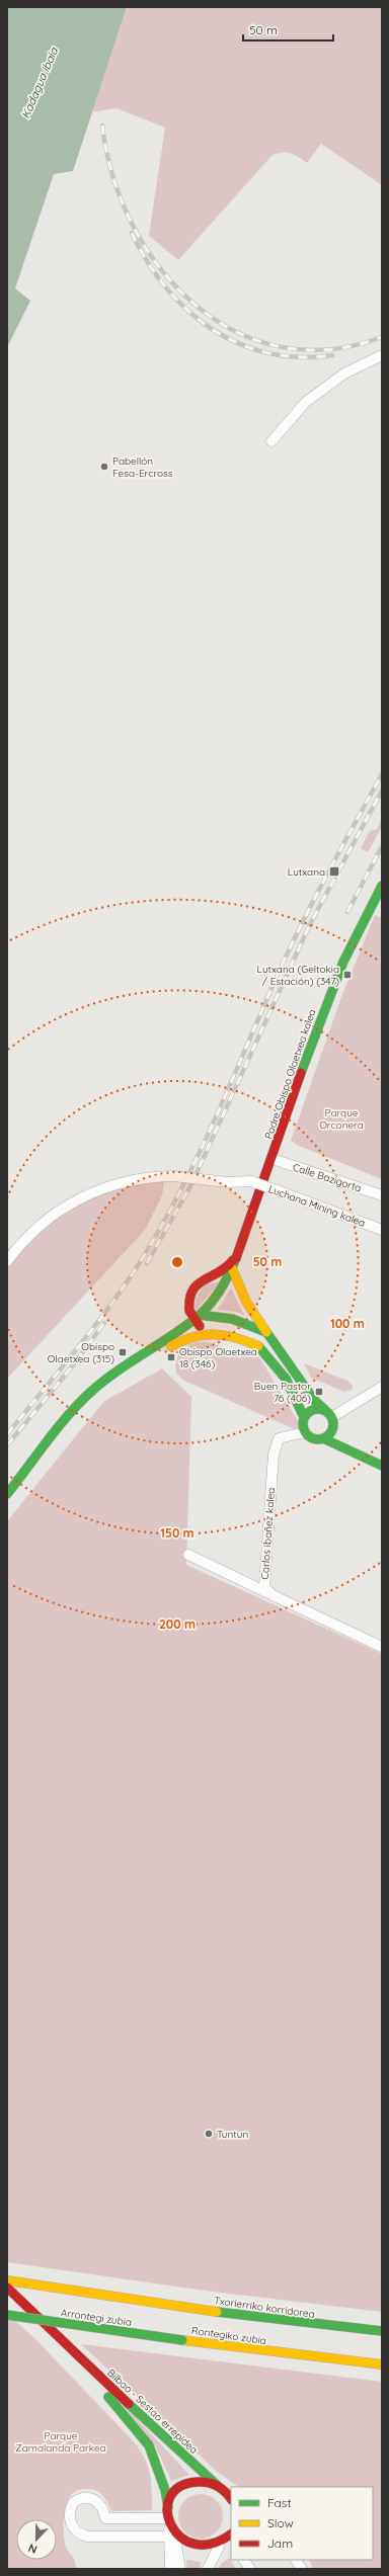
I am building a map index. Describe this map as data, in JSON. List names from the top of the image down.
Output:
{
  "streets": {
    "main road": [
      "Padre Obispo Olaetxea kalea",
      "Txorierriko korridorea",
      "Arrontegi zubia",
      "Rontegiko zubia",
      "Bilbao - Sestao errepidea"
    ],
    "street": ["Calle Bazigorta", "Luchana Mining kalea", "Carlos Ibañez kalea"]
  },
  "crossings": [
    ["Padre Obispo Olaetxea kalea", "Calle Bazigorta"],
    ["Arrontegi zubia", "Rontegiko zubia"]
  ],
  "water": ["Kadagua ibaia"],
  "parks": ["Parque Orconera", "Parque Zamalanda Parkea"],
  "places": {
    "other": ["Pabellón Fesa-Ercross", "Tuntun"],
    "transit": [
      "Lutxana",
      "Lutxana (Geltokia / Estación) (347)",
      "Obispo Olaetxea (315)",
      "Obispo Olaetxea 18 (346)",
      "Buen Pastor 76 (406)"
    ]
  },
  "legend": ["Fast", "Slow", "Jam"],
  "scale_bar": "50 m",
  "north": "bottom",
  "rings": [
    "50 m",
    "100 m",
    "150 m",
    "200 m"
  ]
}
